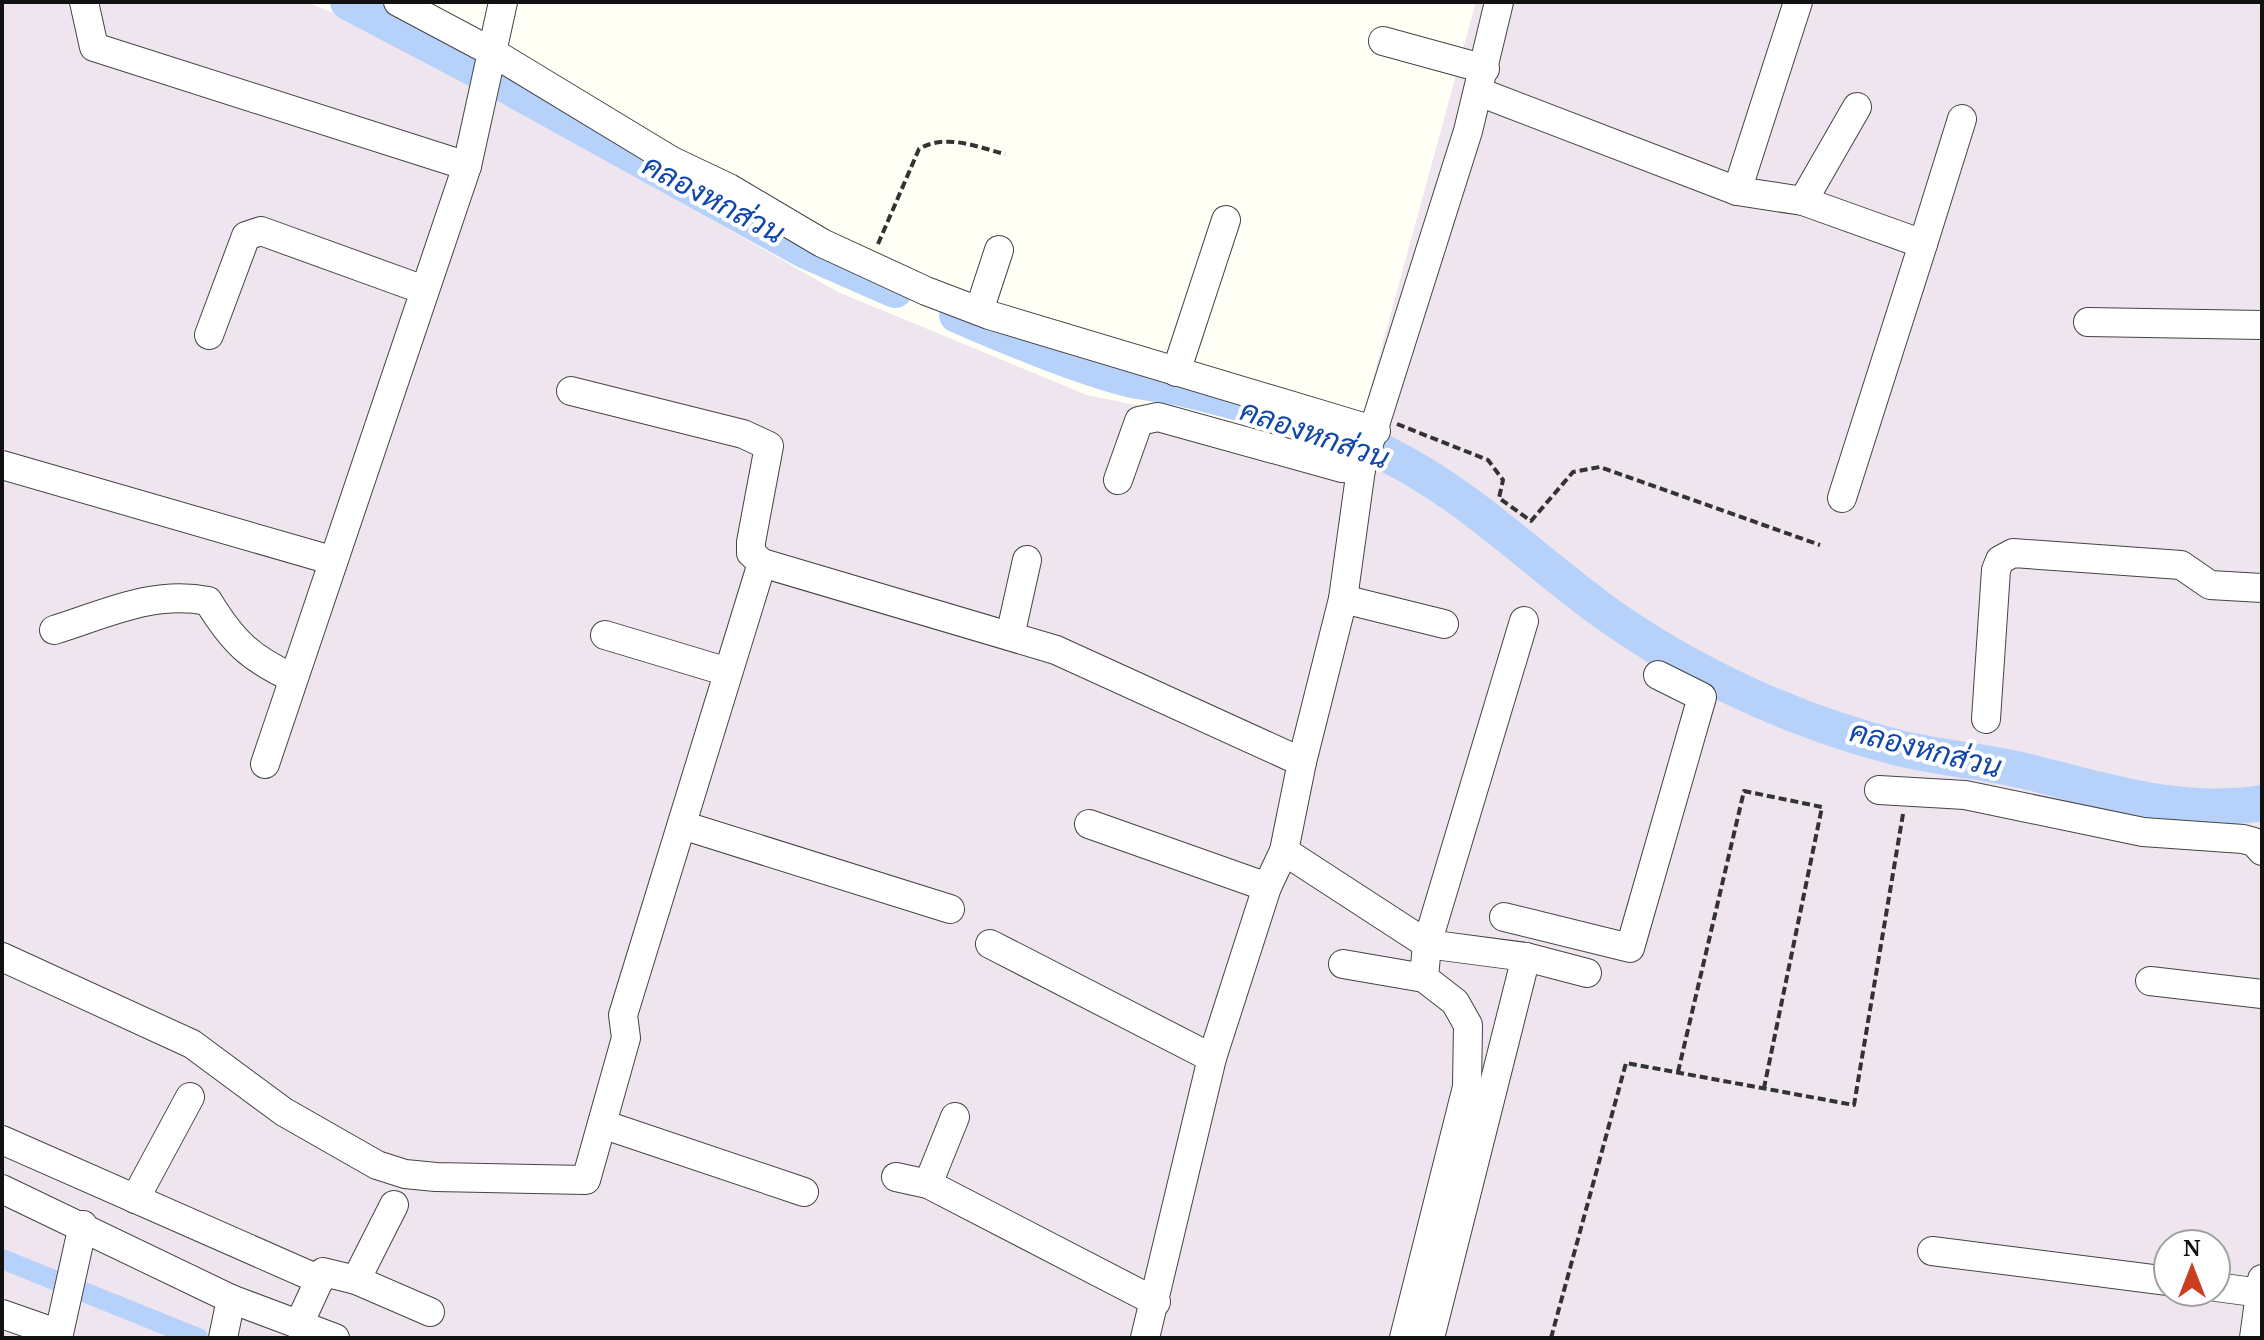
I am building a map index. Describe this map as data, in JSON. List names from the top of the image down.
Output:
{
  "water": ["คลองหกส่วน"],
  "north": "top"
}
